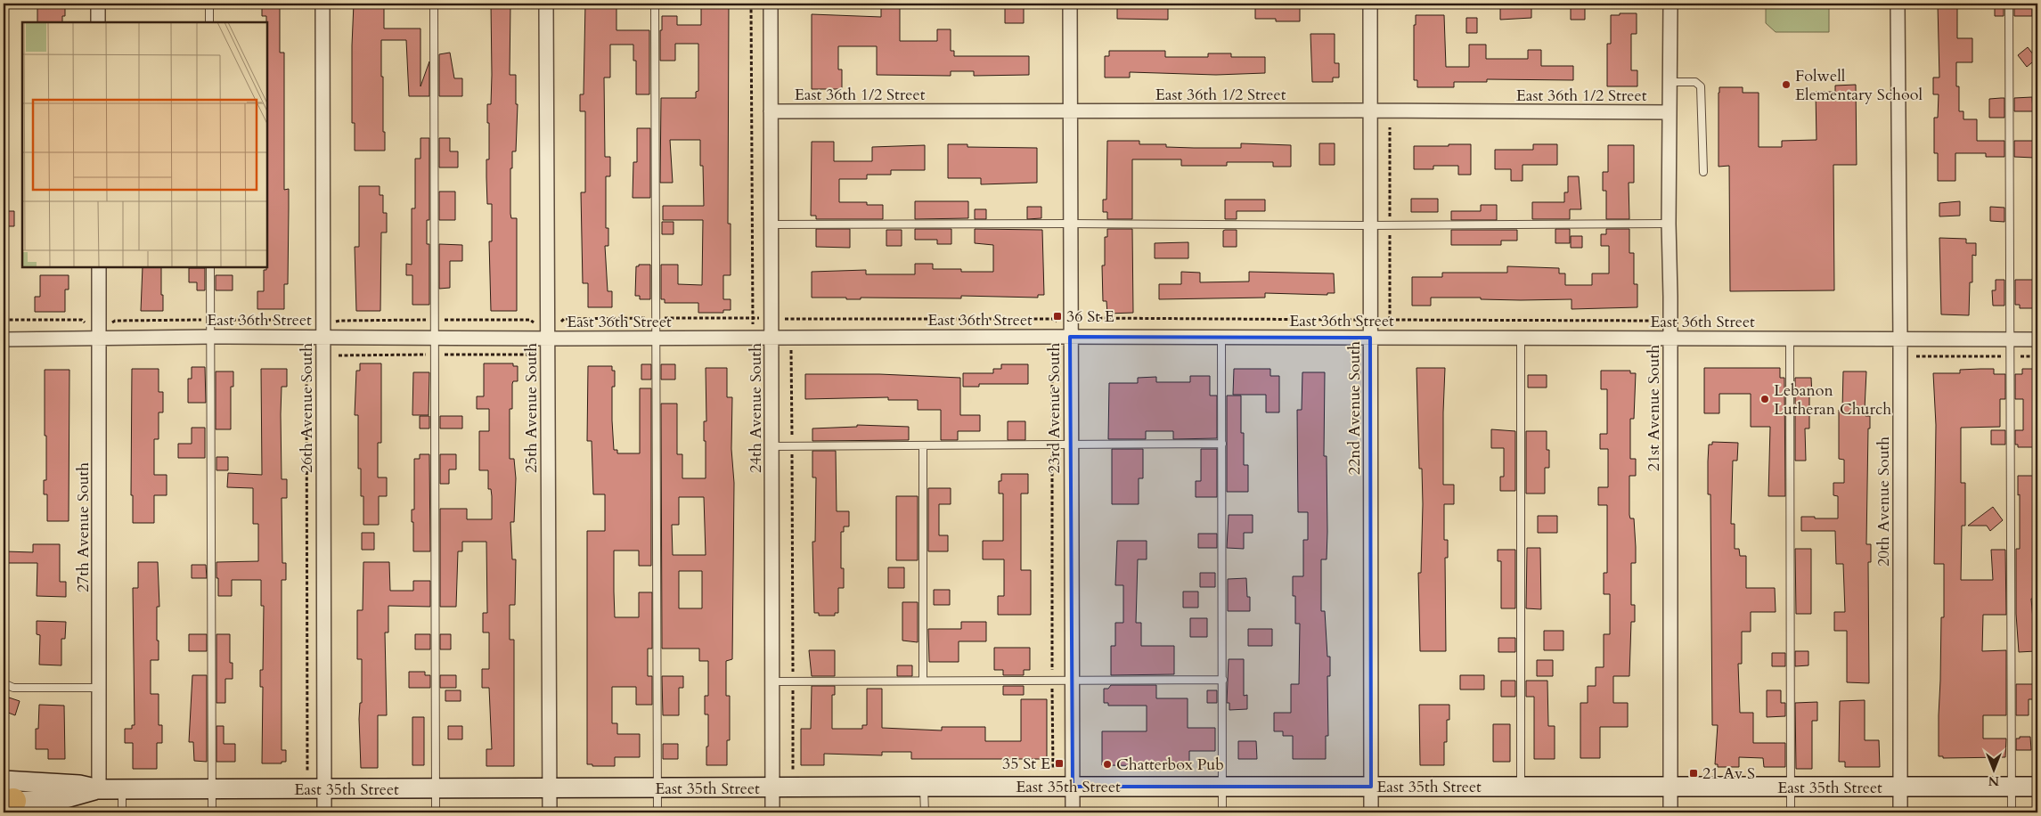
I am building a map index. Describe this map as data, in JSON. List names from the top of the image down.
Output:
{
  "streets": {
    "street": [
      "East 36th 1/2 Street",
      "East 36th Street",
      "26th Avenue South",
      "25th Avenue South",
      "24th Avenue South",
      "23rd Avenue South",
      "22nd Avenue South",
      "21st Avenue South",
      "20th Avenue South",
      "27th Avenue South",
      "East 35th Street"
    ]
  },
  "crossings": [
    ["East 36th 1/2 Street", "24th Avenue South"],
    ["East 36th 1/2 Street", "23rd Avenue South"],
    ["East 36th 1/2 Street", "22nd Avenue South"],
    ["East 36th 1/2 Street", "21st Avenue South"],
    ["East 36th Street", "26th Avenue South"],
    ["East 36th Street", "25th Avenue South"],
    ["East 36th Street", "24th Avenue South"],
    ["East 36th Street", "23rd Avenue South"],
    ["East 36th Street", "22nd Avenue South"],
    ["East 36th Street", "21st Avenue South"],
    ["East 36th Street", "20th Avenue South"],
    ["East 36th Street", "27th Avenue South"],
    ["26th Avenue South", "East 35th Street"],
    ["25th Avenue South", "East 35th Street"],
    ["24th Avenue South", "East 35th Street"],
    ["23rd Avenue South", "East 35th Street"],
    ["22nd Avenue South", "East 35th Street"],
    ["21st Avenue South", "East 35th Street"],
    ["20th Avenue South", "East 35th Street"],
    ["27th Avenue South", "East 35th Street"]
  ],
  "places": {
    "other": ["Folwell Elementary School", "Lebanon Lutheran Church", "Chatterbox Pub"],
    "transit": ["36 St E", "35 St E", "21 Av S"]
  },
  "north": "bottom"
}
